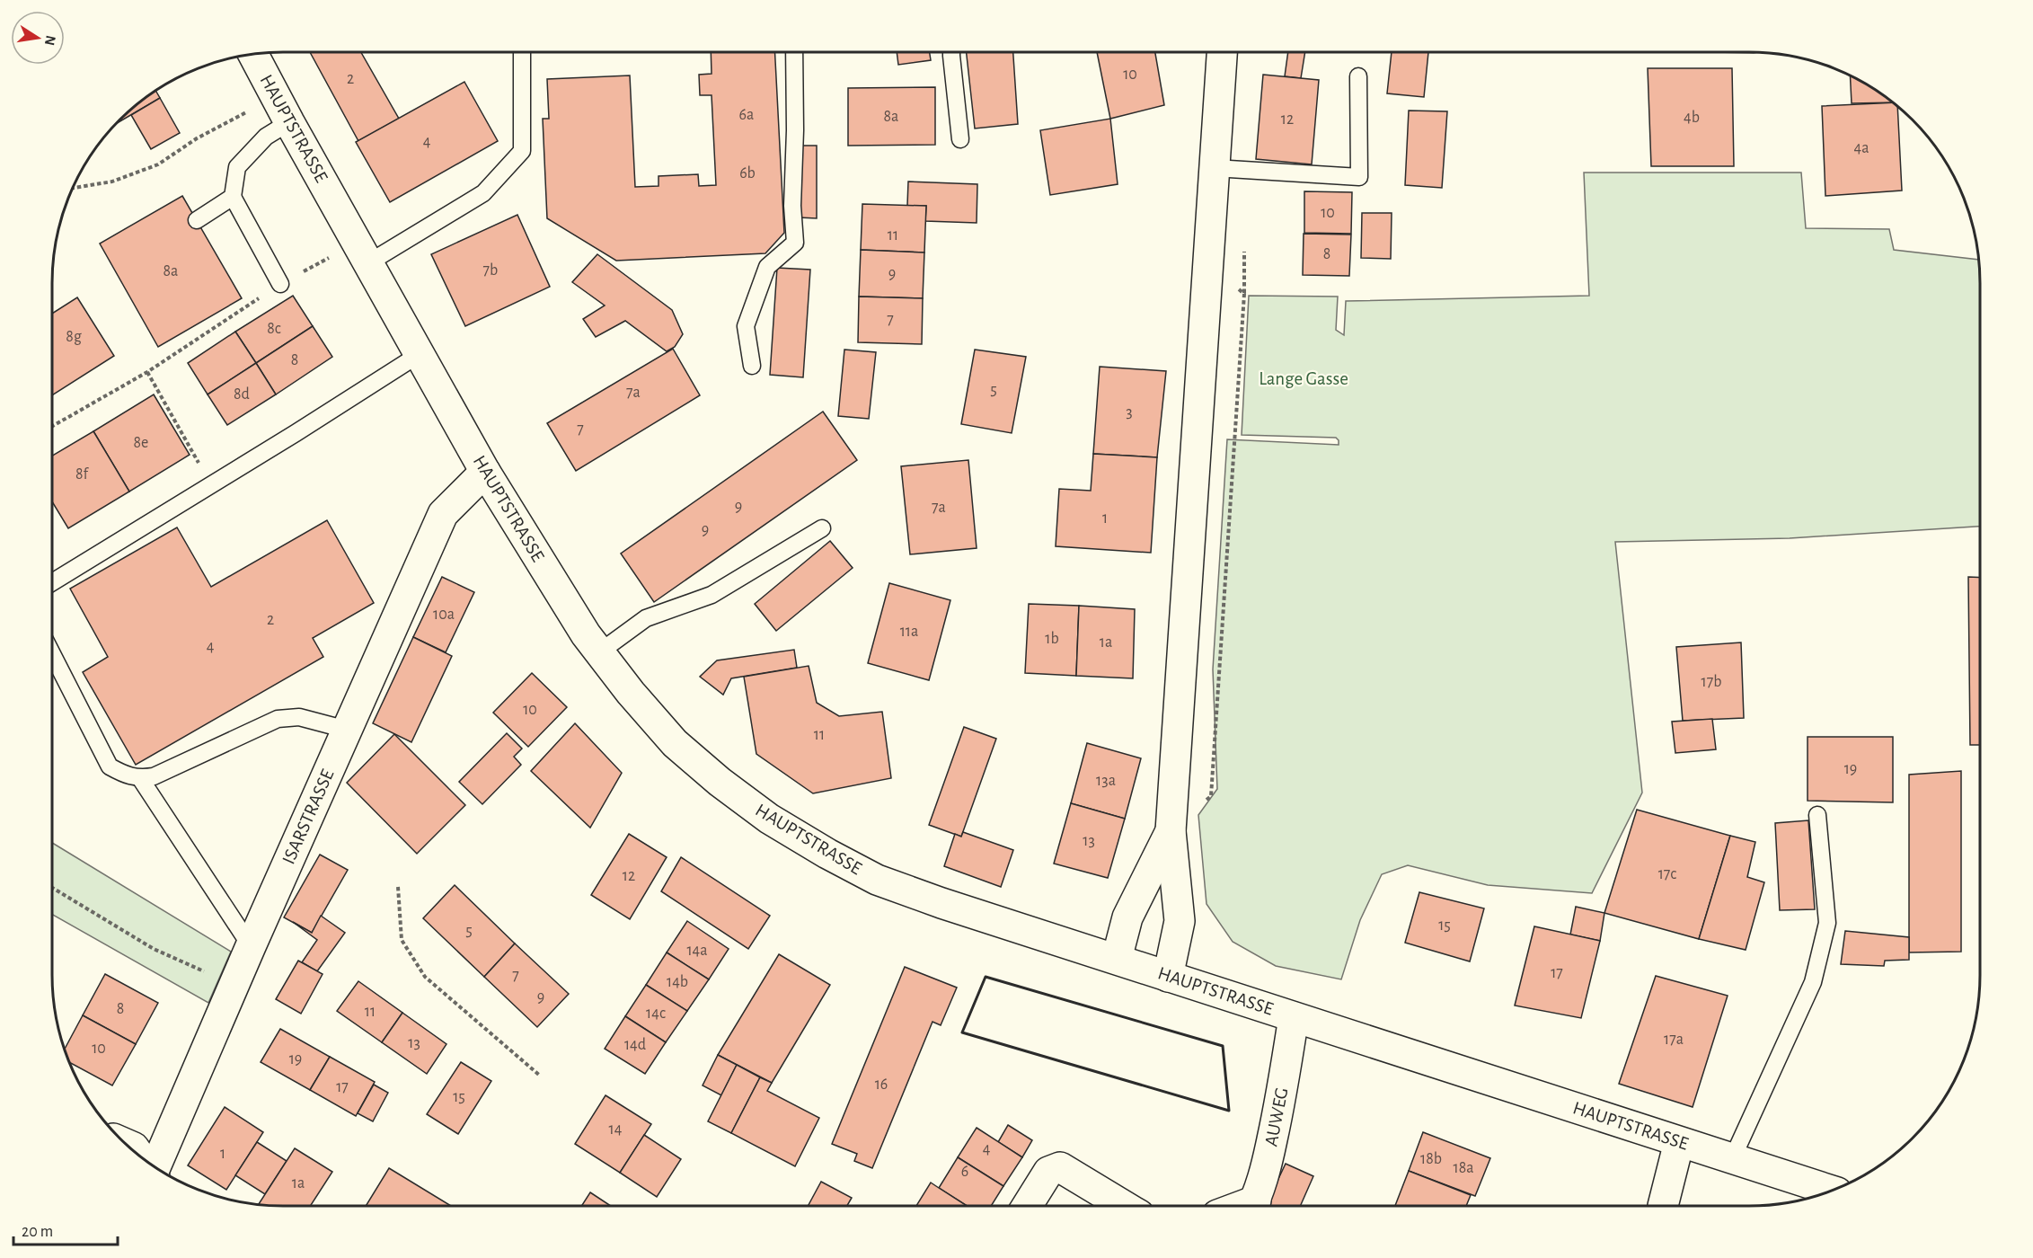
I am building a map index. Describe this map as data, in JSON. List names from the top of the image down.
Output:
{
  "streets": {
    "street": ["HAUPTSTRASSE", "ISARSTRASSE", "AUWEG"]
  },
  "crossings": [
    ["HAUPTSTRASSE", "ISARSTRASSE"],
    ["HAUPTSTRASSE", "AUWEG"]
  ],
  "parks": ["Lange Gasse"],
  "house_numbers": [
    "10",
    "2",
    "6a",
    "8a",
    "4b",
    "12",
    "4",
    "4a",
    "6b",
    "10",
    "11",
    "8",
    "7b",
    "8a",
    "9",
    "7",
    "8c",
    "8g",
    "8",
    "5",
    "7a",
    "8d",
    "3",
    "7",
    "8e",
    "8f",
    "9",
    "7a",
    "1",
    "9",
    "10a",
    "2",
    "11a",
    "1b",
    "1a",
    "4",
    "17b",
    "10",
    "11",
    "19",
    "13a",
    "13",
    "17c",
    "12",
    "15",
    "5",
    "14a",
    "17",
    "7",
    "14b",
    "9",
    "8",
    "11",
    "14c",
    "17a",
    "13",
    "14d",
    "10",
    "19",
    "16",
    "17",
    "15",
    "14",
    "4",
    "1",
    "18b",
    "18a",
    "6",
    "1a"
  ],
  "scale_bar": "20 m",
  "north": "right"
}
